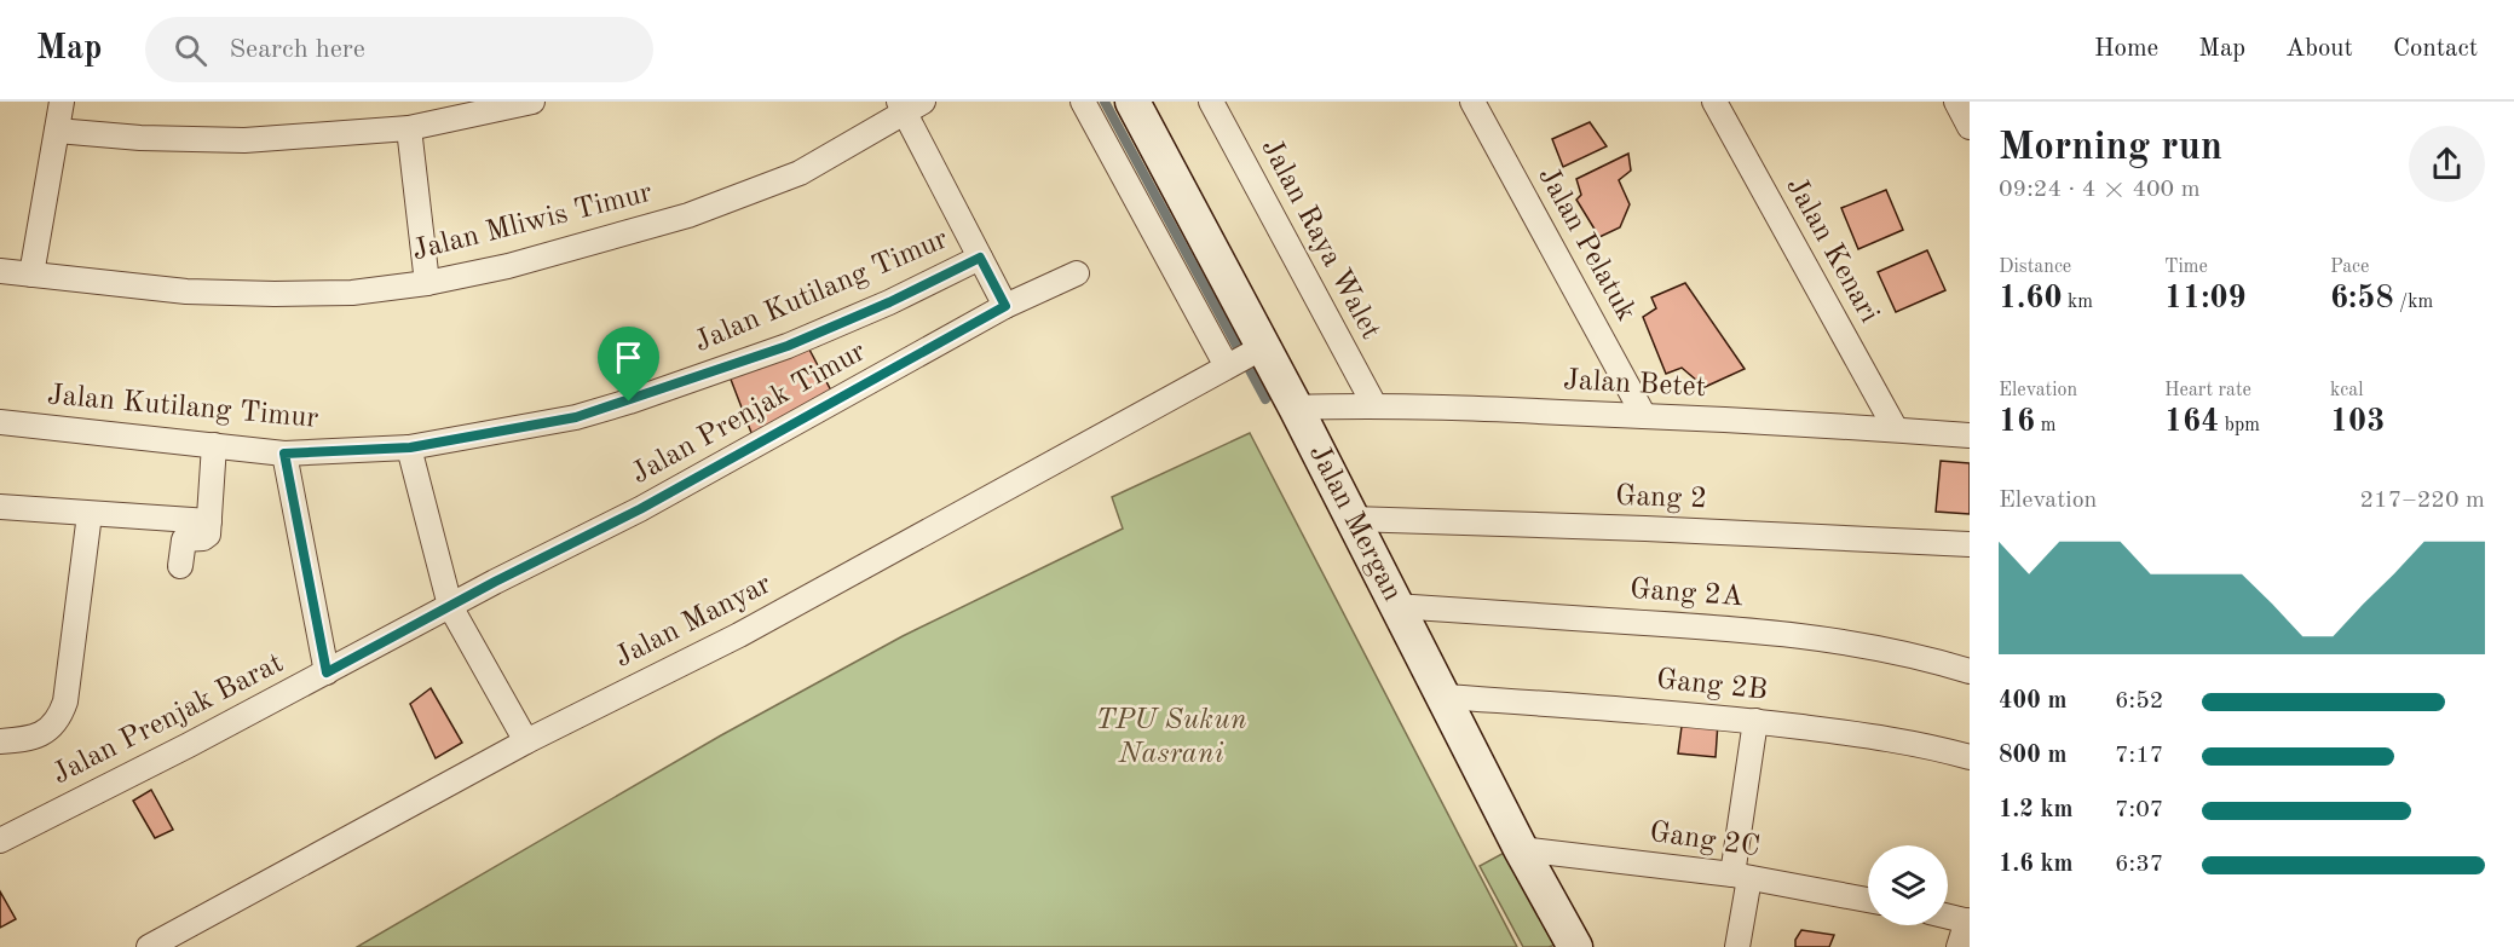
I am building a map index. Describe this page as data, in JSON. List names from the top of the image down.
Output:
{
  "streets": {
    "street": [
      "Jalan Mliwis Timur",
      "Jalan Raya Walet",
      "Jalan Pelatuk",
      "Jalan Kenari",
      "Jalan Kutilang Timur",
      "Jalan Betet",
      "Jalan Prenjak Timur",
      "Gang 2",
      "Jalan Mergan",
      "Gang 2A",
      "Jalan Manyar",
      "Gang 2B",
      "Jalan Prenjak Barat",
      "Gang 2C"
    ]
  },
  "crossings": [
    ["Jalan Raya Walet", "Jalan Betet"],
    ["Jalan Pelatuk", "Jalan Betet"],
    ["Jalan Kenari", "Jalan Betet"],
    ["Jalan Betet", "Jalan Mergan"],
    ["Jalan Prenjak Timur", "Jalan Prenjak Barat"],
    ["Gang 2", "Jalan Mergan"],
    ["Jalan Mergan", "Gang 2A"],
    ["Jalan Mergan", "Jalan Manyar"],
    ["Jalan Mergan", "Gang 2B"],
    ["Jalan Mergan", "Gang 2C"]
  ],
  "parks": ["TPU Sukun Nasrani"],
  "page": {
    "header": "Map",
    "search": "Search here",
    "nav": [
      "Home",
      "Map",
      "About",
      "Contact"
    ],
    "heading": ["Morning run", "09:24 · 4 × 400 m"],
    "stats": [
      ["Distance", "1.60 km"],
      ["Time", "11:09"],
      ["Pace", "6:58 /km"],
      ["Elevation", "16 m"],
      ["Heart rate", "164 bpm"],
      ["kcal", "103"]
    ],
    "chart": ["Elevation", "217–220 m"],
    "list": [
      {
        "name": "400 m",
        "note": "6:52"
      },
      {
        "name": "800 m",
        "note": "7:17"
      },
      {
        "name": "1.2 km",
        "note": "7:07"
      },
      {
        "name": "1.6 km",
        "note": "6:37"
      }
    ]
  }
}
